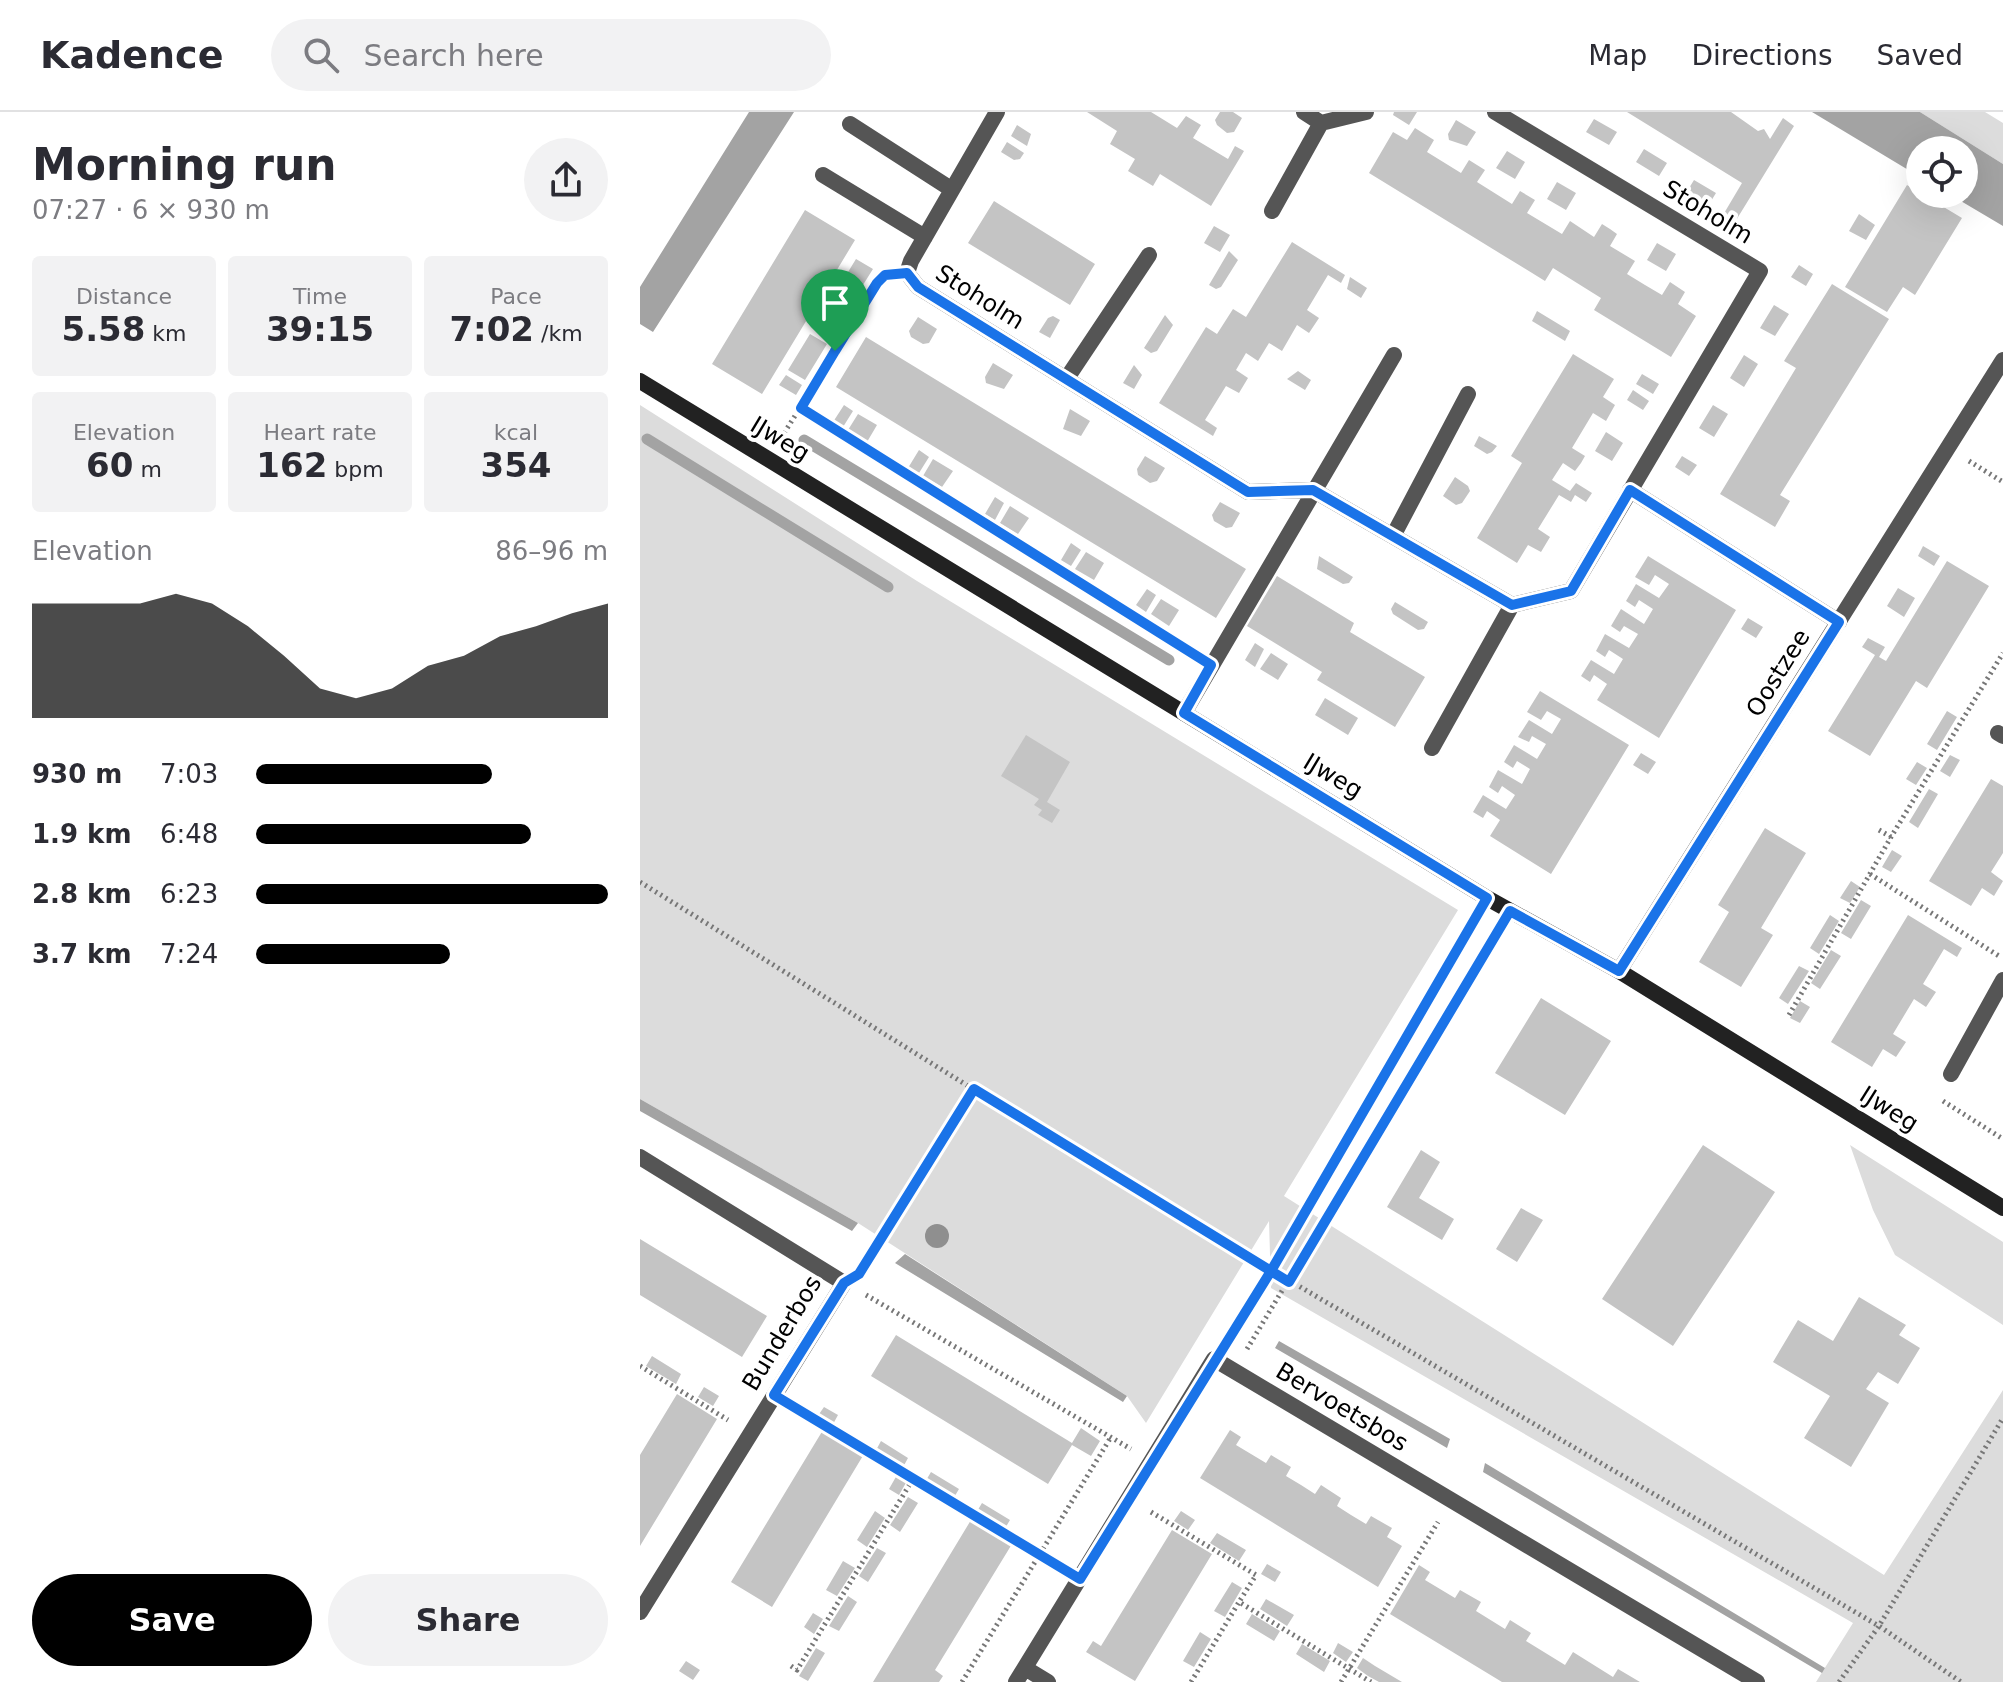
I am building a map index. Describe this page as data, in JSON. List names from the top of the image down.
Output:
{
  "streets": {
    "street": [
      "Stoholm",
      "IJweg",
      "Oostzee",
      "Bunderbos",
      "Bervoetsbos"
    ]
  },
  "crossings": [
    ["IJweg", "Oostzee"]
  ],
  "page": {
    "header": "Kadence",
    "search": "Search here",
    "nav": ["Map", "Directions", "Saved"],
    "heading": ["Morning run", "07:27 · 6 × 930 m"],
    "stats": [
      ["Distance", "5.58 km"],
      ["Time", "39:15"],
      ["Pace", "7:02 /km"],
      ["Elevation", "60 m"],
      ["Heart rate", "162 bpm"],
      ["kcal", "354"]
    ],
    "chart": ["Elevation", "86–96 m"],
    "list": [
      {
        "name": "930 m",
        "note": "7:03"
      },
      {
        "name": "1.9 km",
        "note": "6:48"
      },
      {
        "name": "2.8 km",
        "note": "6:23"
      },
      {
        "name": "3.7 km",
        "note": "7:24"
      }
    ],
    "buttons": ["Save", "Share"]
  }
}
